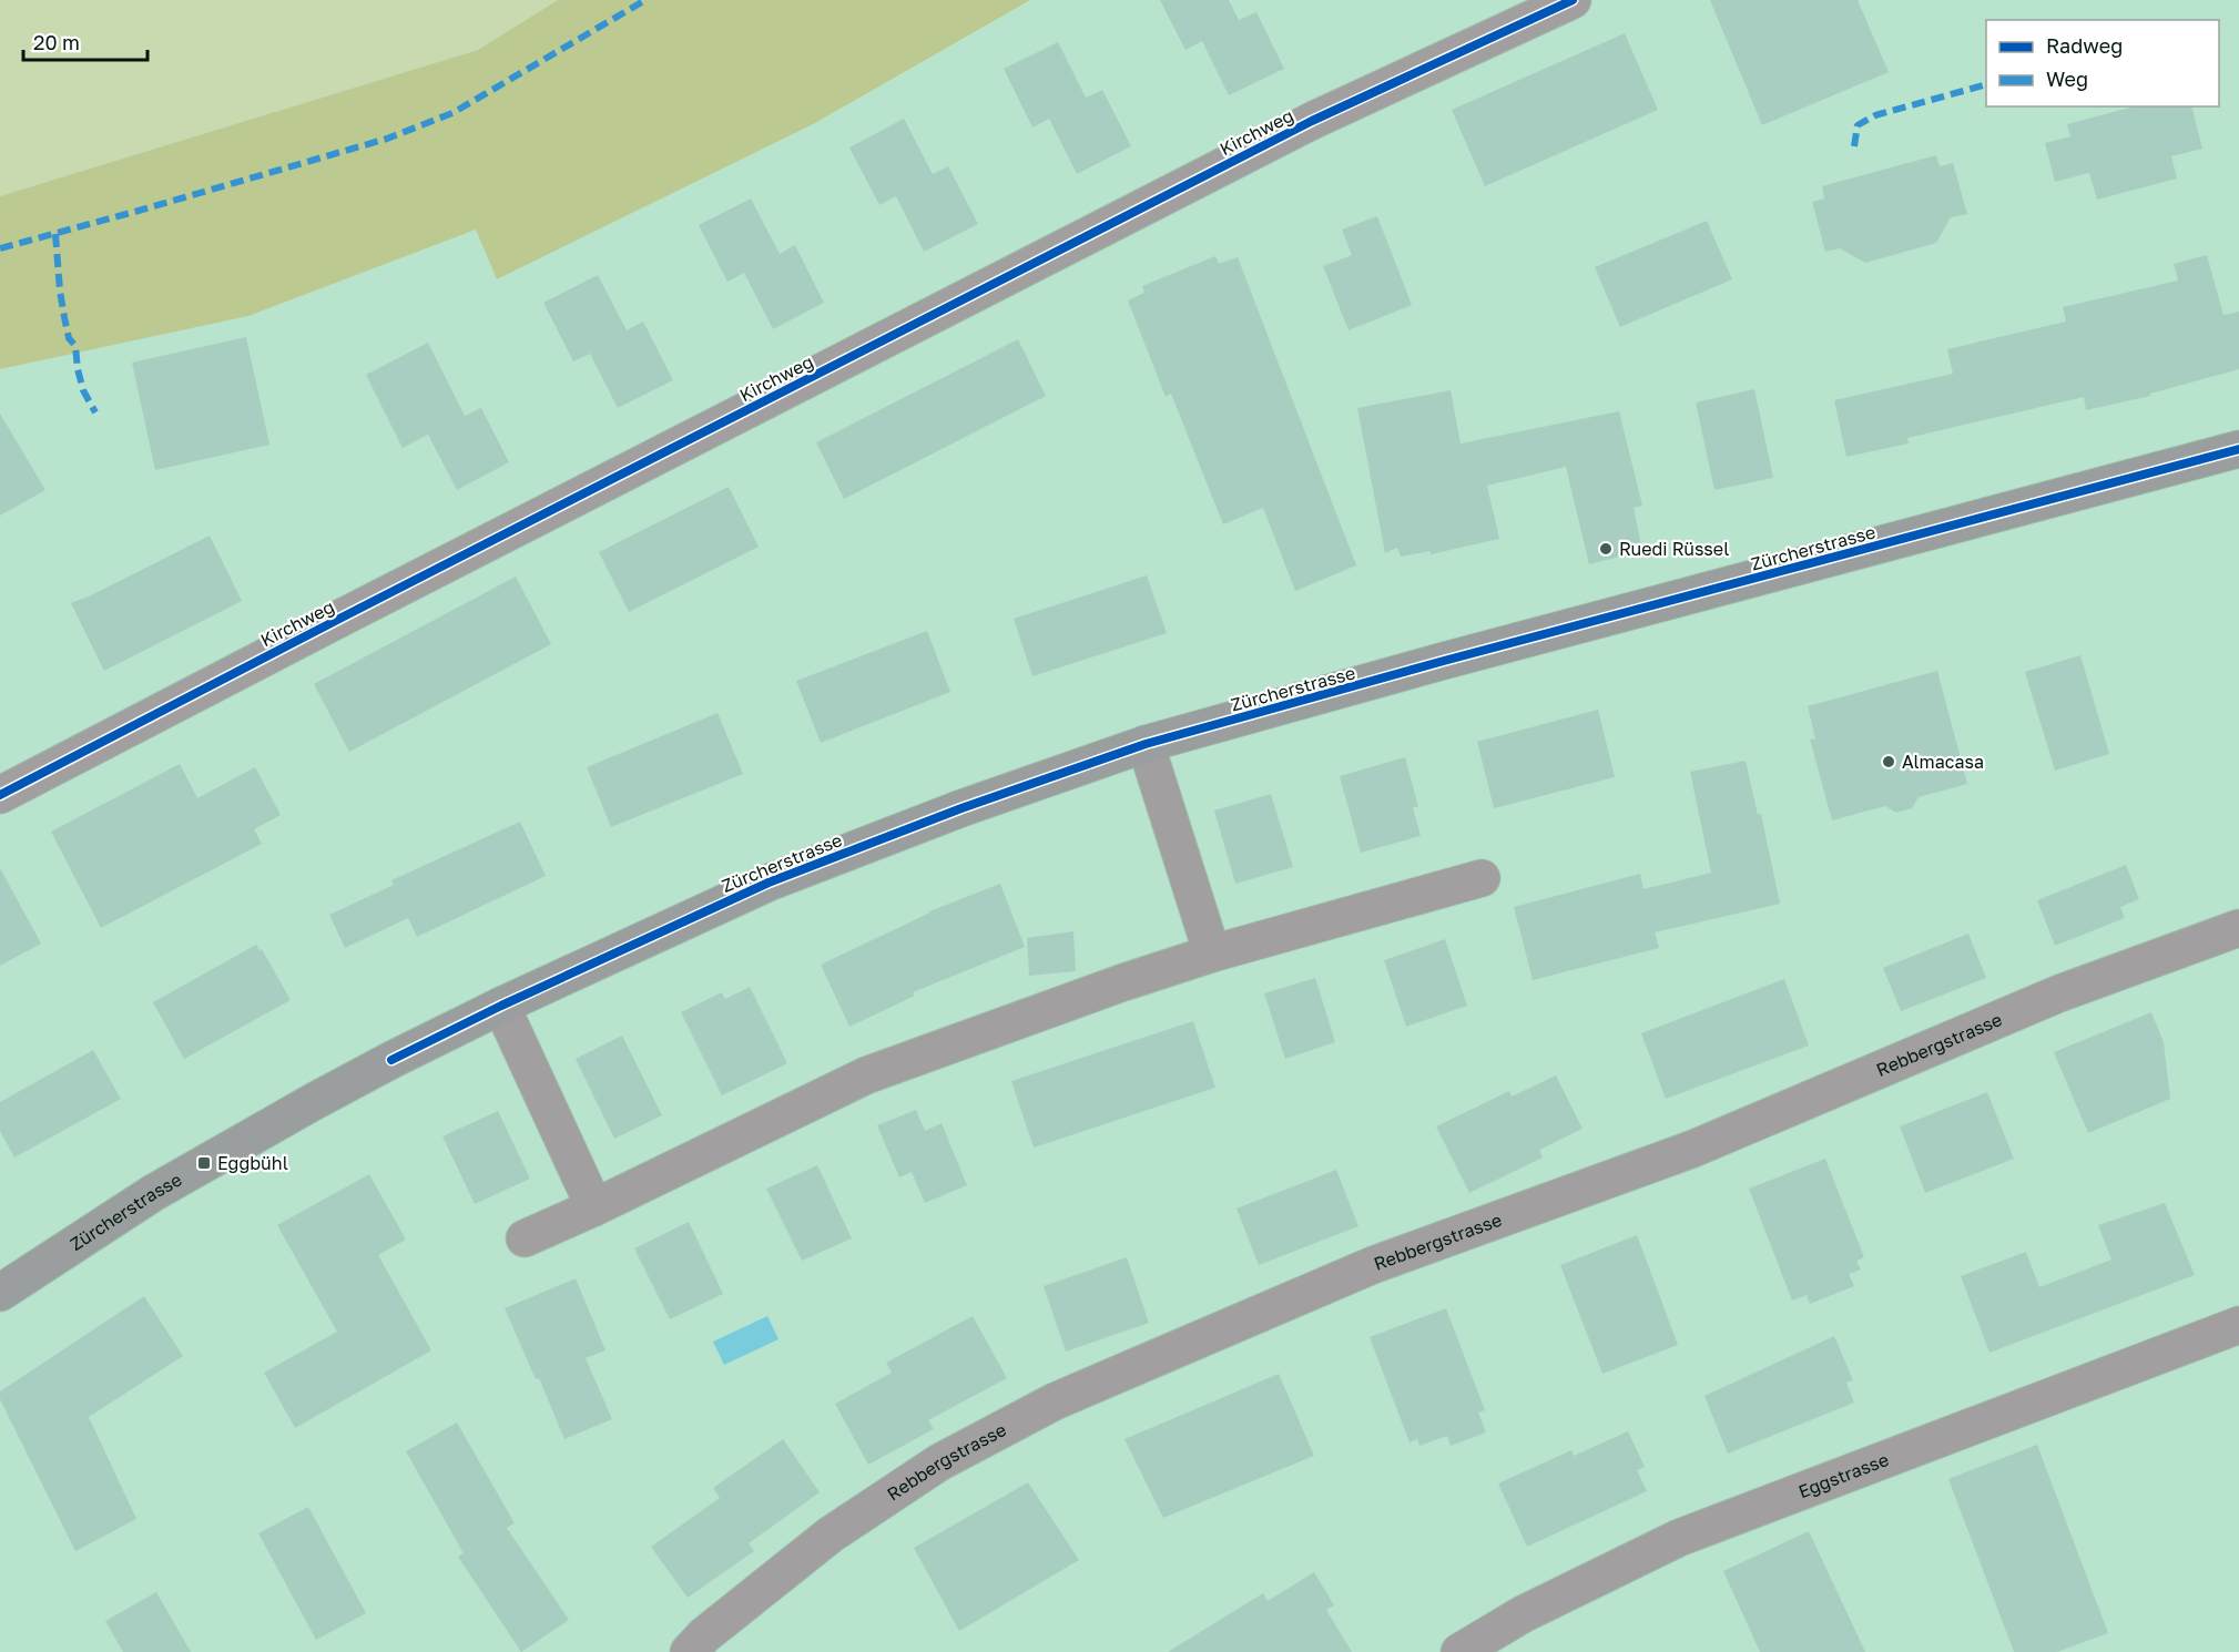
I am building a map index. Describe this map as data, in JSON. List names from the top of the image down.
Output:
{
  "streets": {
    "main road": ["Zürcherstrasse"],
    "street": ["Kirchweg", "Rebbergstrasse", "Eggstrasse"]
  },
  "places": {
    "other": ["Ruedi Rüssel", "Almacasa"],
    "transit": ["Eggbühl"]
  },
  "legend": ["Radweg", "Weg"],
  "scale_bar": "20 m"
}
